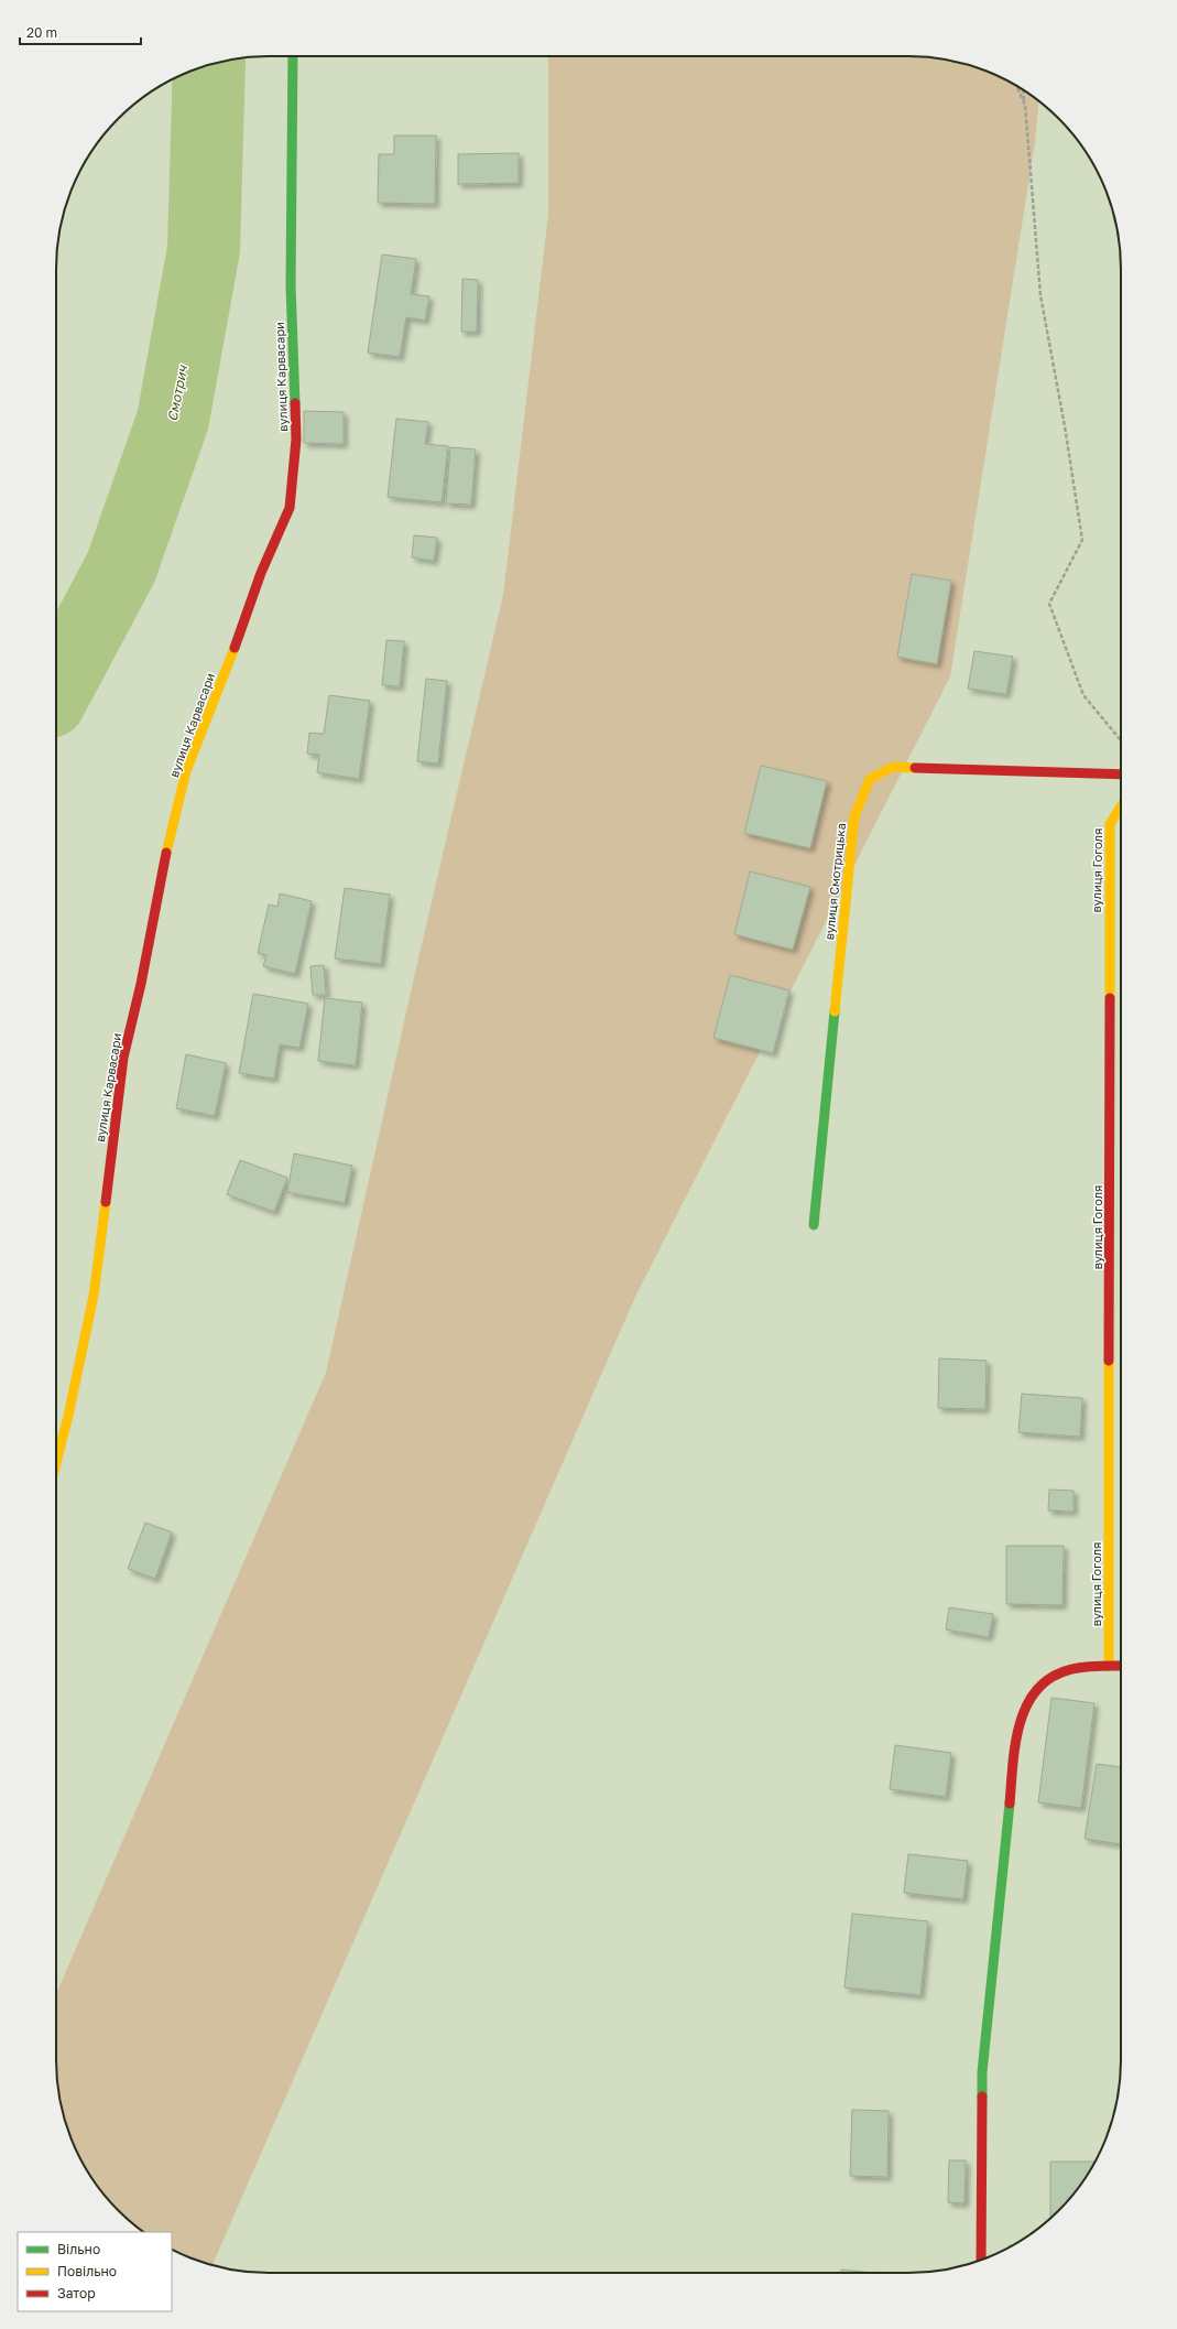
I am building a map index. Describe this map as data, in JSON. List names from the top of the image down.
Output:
{
  "streets": {
    "street": ["вулиця Карвасари", "вулиця Гоголя", "вулиця Смотрицька"]
  },
  "water": ["Смотрич"],
  "legend": ["Вільно", "Повільно", "Затор"],
  "scale_bar": "20 m"
}
